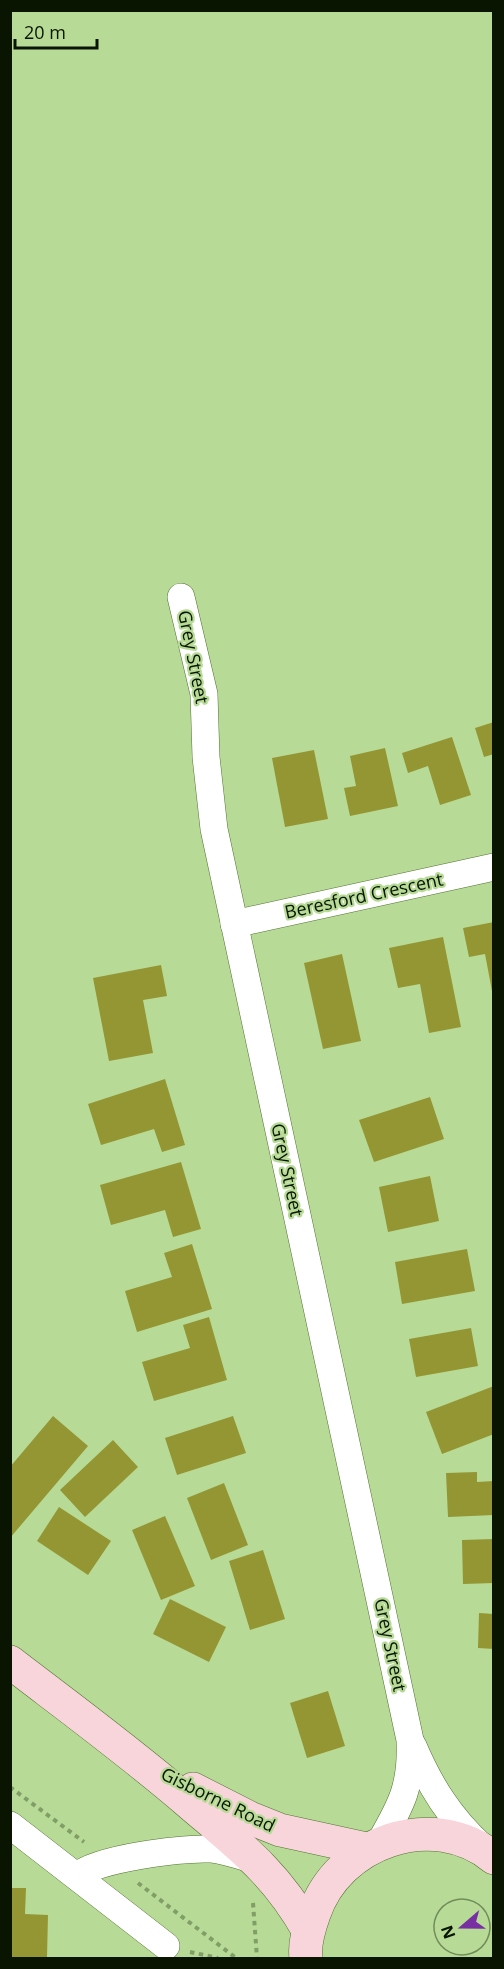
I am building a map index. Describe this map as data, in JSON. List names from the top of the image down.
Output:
{
  "streets": {
    "main road": ["Gisborne Road"],
    "street": ["Grey Street", "Beresford Crescent"]
  },
  "crossings": [
    ["Grey Street", "Beresford Crescent"],
    ["Grey Street", "Gisborne Road"]
  ],
  "scale_bar": "20 m",
  "north": "left"
}
